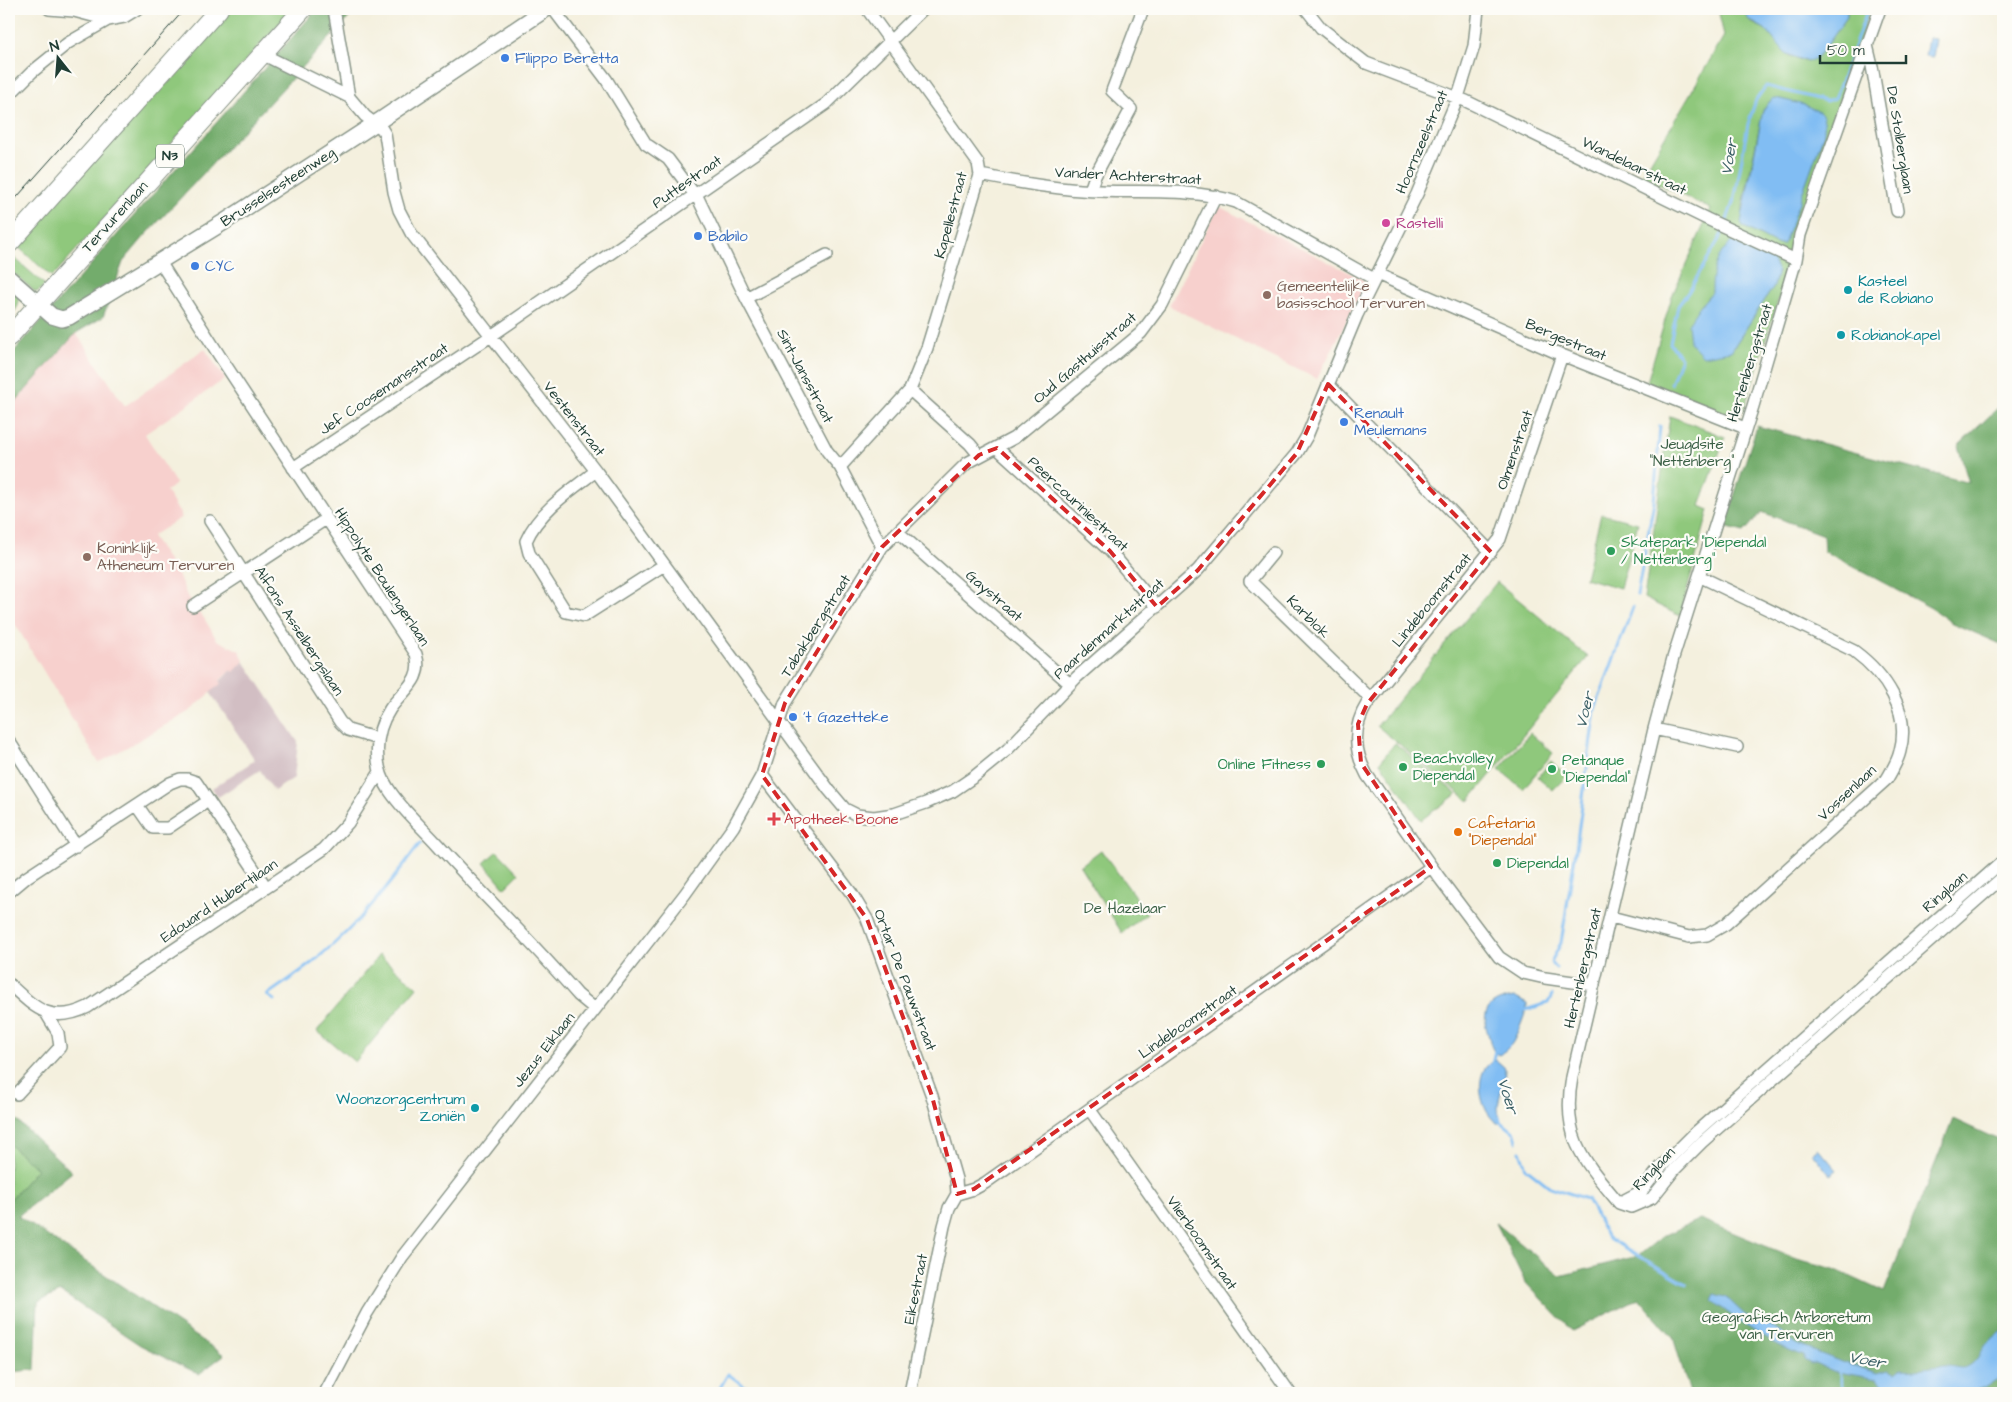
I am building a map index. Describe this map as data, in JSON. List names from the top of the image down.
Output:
{
  "streets": {
    "main road": ["N3", "Tervurenlaan"],
    "street": [
      "De Stolberglaan",
      "Hoornzeelstraat",
      "Wandelaarstraat",
      "Vander Achterstraat",
      "Puttestraat",
      "Brusselsesteenweg",
      "Kapellestraat",
      "Bergestraat",
      "Oud Gasthuisstraat",
      "Hertenbergstraat",
      "Sint-Jansstraat",
      "Jef Coosemansstraat",
      "Vestenstraat",
      "Olmenstraat",
      "Peercouriniestraat",
      "Hippolyte Boulengerlaan",
      "Gaystraat",
      "Lindeboomstraat",
      "Karblok",
      "Tabakbergstraat",
      "Paardenmarktstraat",
      "Alfons Asselbergslaan",
      "Vossenlaan",
      "Ringlaan",
      "Edouard Hubertilaan",
      "Ortar De Pauwstraat",
      "Jezus Eiklaan",
      "Vlierboomstraat",
      "Eikestraat"
    ]
  },
  "crossings": [
    ["De Stolberglaan", "Hertenbergstraat"],
    ["Hoornzeelstraat", "Wandelaarstraat"],
    ["Hoornzeelstraat", "Vander Achterstraat"],
    ["Hoornzeelstraat", "Bergestraat"],
    ["Hoornzeelstraat", "Paardenmarktstraat"],
    ["Wandelaarstraat", "Hertenbergstraat"],
    ["Vander Achterstraat", "Kapellestraat"],
    ["Vander Achterstraat", "Bergestraat"],
    ["Vander Achterstraat", "Oud Gasthuisstraat"],
    ["Vander Achterstraat", "Paardenmarktstraat"],
    ["Puttestraat", "Kapellestraat"],
    ["Puttestraat", "Sint-Jansstraat"],
    ["Puttestraat", "Jef Coosemansstraat"],
    ["Puttestraat", "Vestenstraat"],
    ["Brusselsesteenweg", "Tervurenlaan"],
    ["Brusselsesteenweg", "Vestenstraat"],
    ["Brusselsesteenweg", "Hippolyte Boulengerlaan"],
    ["Kapellestraat", "Sint-Jansstraat"],
    ["Bergestraat", "Hertenbergstraat"],
    ["Bergestraat", "Olmenstraat"],
    ["Bergestraat", "Paardenmarktstraat"],
    ["Oud Gasthuisstraat", "Peercouriniestraat"],
    ["Hertenbergstraat", "Lindeboomstraat"],
    ["Hertenbergstraat", "Vossenlaan"],
    ["Hertenbergstraat", "Ringlaan"],
    ["Jef Coosemansstraat", "Vestenstraat"],
    ["Jef Coosemansstraat", "Hippolyte Boulengerlaan"],
    ["Vestenstraat", "Tabakbergstraat"],
    ["Vestenstraat", "Paardenmarktstraat"],
    ["Vestenstraat", "Jezus Eiklaan"],
    ["Olmenstraat", "Lindeboomstraat"],
    ["Peercouriniestraat", "Paardenmarktstraat"],
    ["Hippolyte Boulengerlaan", "Alfons Asselbergslaan"],
    ["Hippolyte Boulengerlaan", "Edouard Hubertilaan"],
    ["Hippolyte Boulengerlaan", "Jezus Eiklaan"],
    ["Gaystraat", "Paardenmarktstraat"],
    ["Lindeboomstraat", "Karblok"],
    ["Lindeboomstraat", "Paardenmarktstraat"],
    ["Lindeboomstraat", "Ortar De Pauwstraat"],
    ["Lindeboomstraat", "Vlierboomstraat"],
    ["Lindeboomstraat", "Eikestraat"],
    ["Tabakbergstraat", "Paardenmarktstraat"],
    ["Tabakbergstraat", "Jezus Eiklaan"],
    ["Paardenmarktstraat", "Jezus Eiklaan"],
    ["Ortar De Pauwstraat", "Jezus Eiklaan"],
    ["Ortar De Pauwstraat", "Eikestraat"]
  ],
  "water": ["Voer"],
  "parks": ["Jeugdsite \"Nettenberg\"", "De Hazelaar", "Geografisch Arboretum van Tervuren"],
  "places": {
    "other": [
      "Filippo Beretta",
      "Rastelli",
      "Babilo",
      "CYC",
      "Kasteel de Robiano",
      "Gemeentelijke basisschool Tervuren",
      "Robianokapel",
      "Renault Meulemans",
      "Skatepark \"Diependal / Nettenberg\"",
      "Koninklijk Atheneum Tervuren",
      "'t Gazetteke",
      "Online Fitness",
      "Beachvolley Diependal",
      "Petanque \"Diependal\"",
      "Cafetaria \"Diependal\"",
      "Diependal",
      "Woonzorgcentrum Zoniën"
    ],
    "health": ["Apotheek Boone"]
  },
  "scale_bar": "50 m",
  "north": "top"
}
